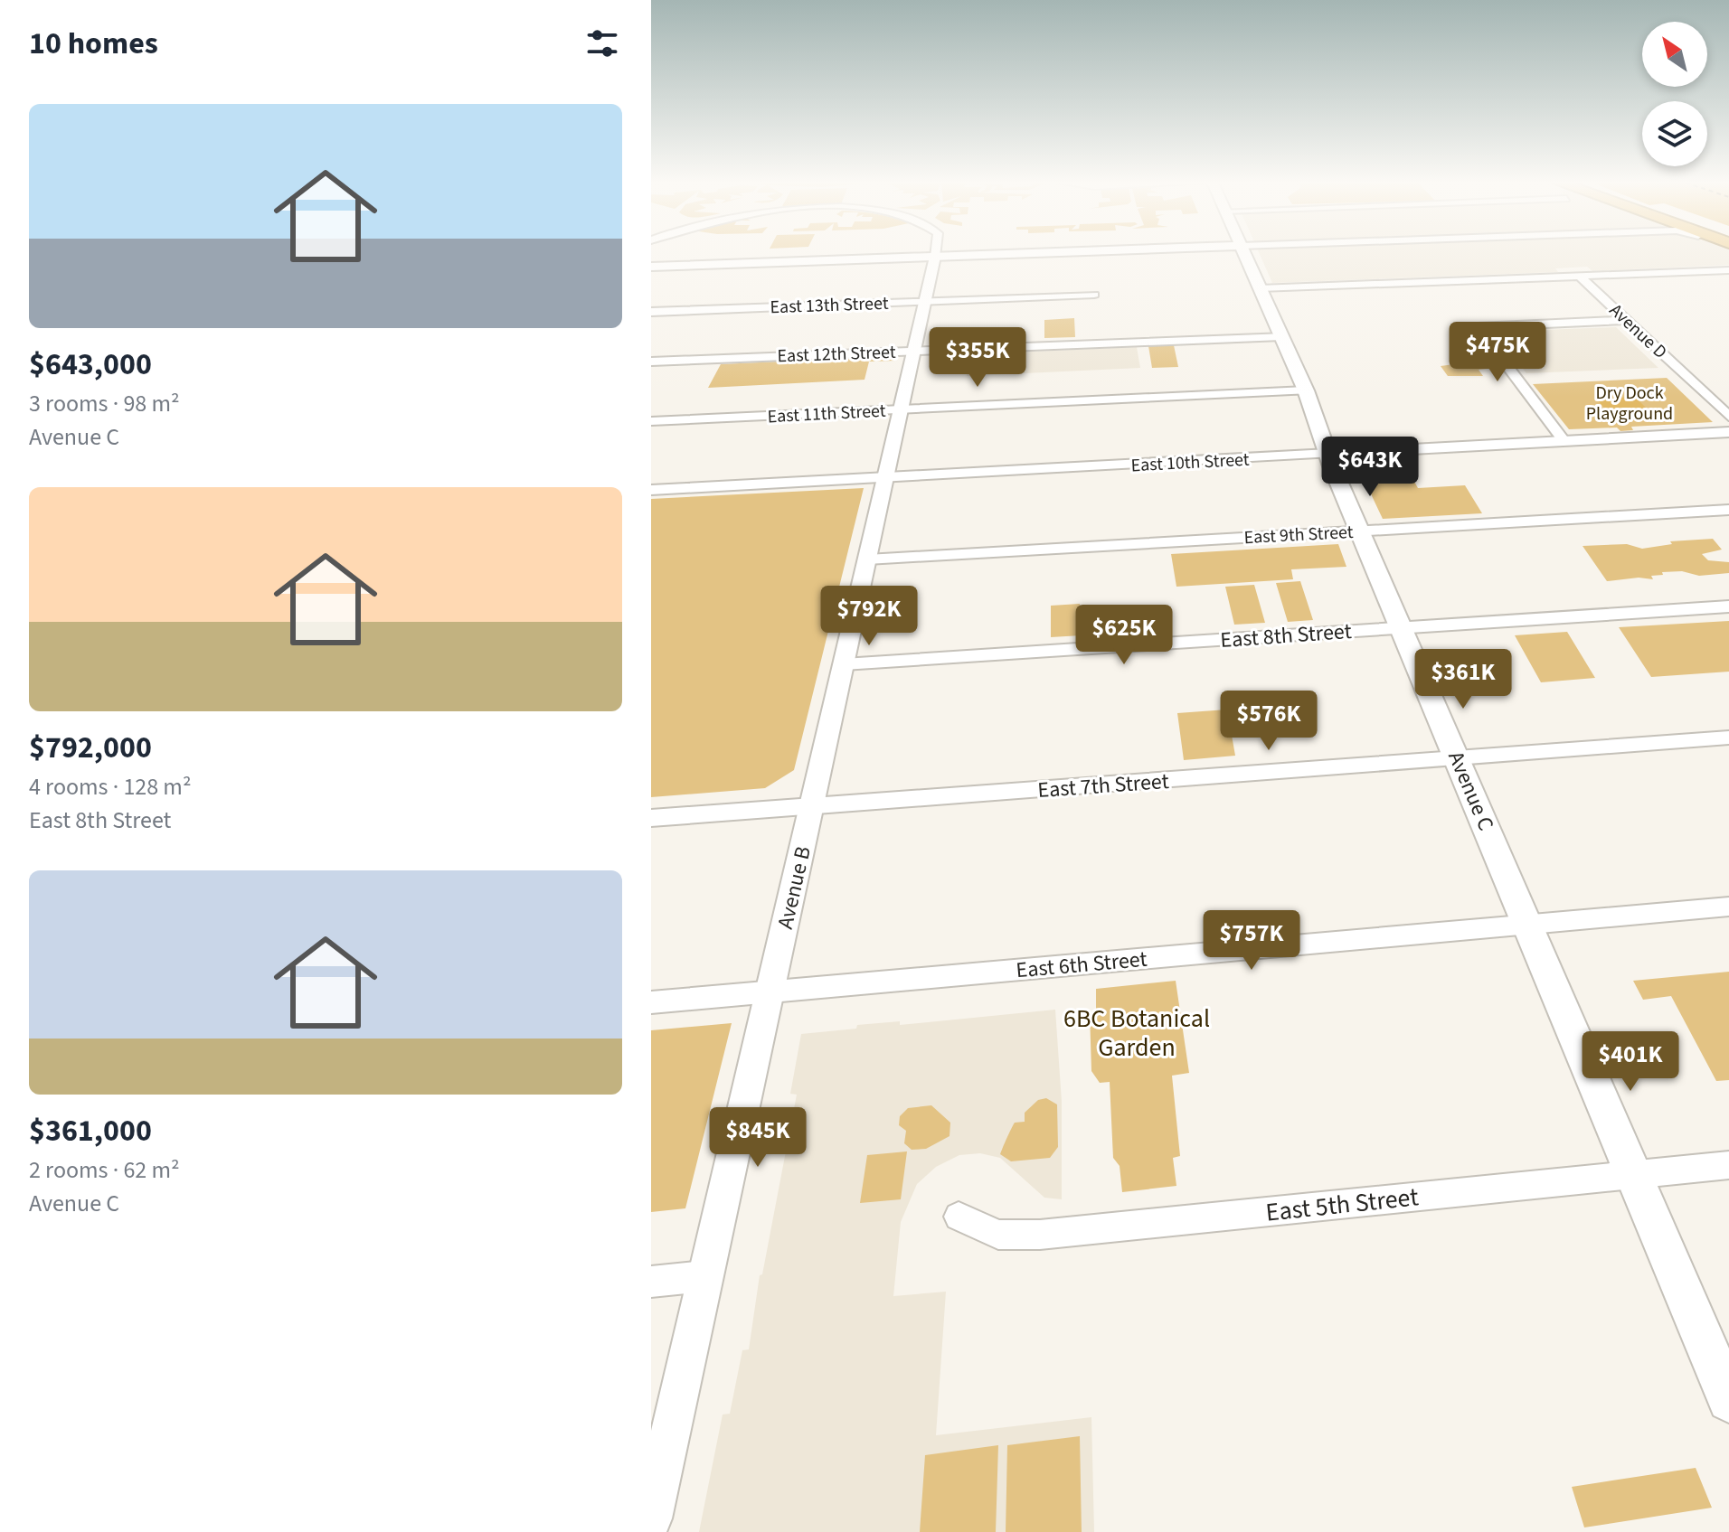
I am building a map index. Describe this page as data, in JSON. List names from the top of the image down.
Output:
{
  "streets": {
    "main road": ["Avenue C"],
    "street": [
      "East 13th Street",
      "Avenue D",
      "East 12th Street",
      "East 11th Street",
      "East 10th Street",
      "East 9th Street",
      "East 8th Street",
      "East 7th Street",
      "Avenue B",
      "East 6th Street",
      "East 5th Street"
    ]
  },
  "crossings": [
    ["East 13th Street", "Avenue B"],
    ["East 12th Street", "Avenue C"],
    ["East 12th Street", "Avenue B"],
    ["East 11th Street", "Avenue C"],
    ["East 11th Street", "Avenue B"],
    ["East 10th Street", "Avenue C"],
    ["East 10th Street", "Avenue B"],
    ["East 9th Street", "Avenue C"],
    ["East 9th Street", "Avenue B"],
    ["East 8th Street", "Avenue C"],
    ["East 8th Street", "Avenue B"],
    ["East 7th Street", "Avenue C"],
    ["East 7th Street", "Avenue B"],
    ["Avenue C", "East 6th Street"],
    ["Avenue C", "East 5th Street"],
    ["Avenue B", "East 6th Street"]
  ],
  "parks": ["Dry Dock Playground", "6BC Botanical Garden"],
  "north": "top left",
  "page": {
    "heading": "10 homes",
    "list": [
      {
        "name": "$643,000",
        "note": "3 rooms · 98 m² · Avenue C"
      },
      {
        "name": "$792,000",
        "note": "4 rooms · 128 m² · East 8th Street"
      },
      {
        "name": "$361,000",
        "note": "2 rooms · 62 m² · Avenue C"
      }
    ],
    "price": [
      "$475K",
      "$355K",
      "$643K",
      "$792K",
      "$625K",
      "$361K",
      "$576K",
      "$757K",
      "$401K",
      "$845K"
    ]
  }
}
